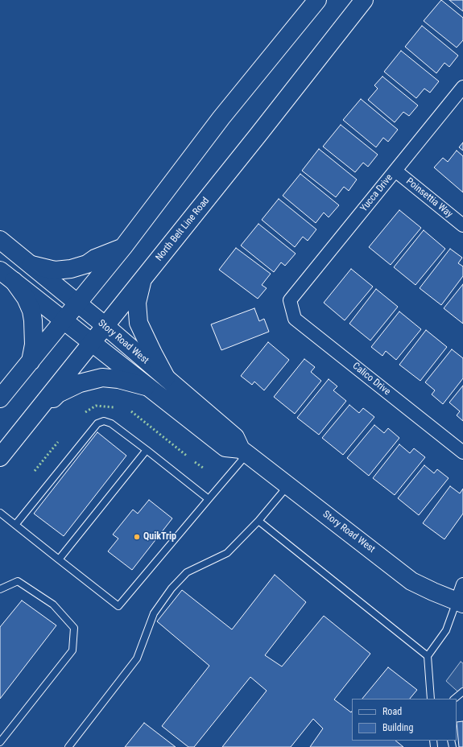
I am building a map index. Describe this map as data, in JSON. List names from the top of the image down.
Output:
{
  "streets": {
    "main road": ["North Belt Line Road", "Story Road West"],
    "street": ["Yucca Drive", "Poinsettia Way", "Calico Drive"]
  },
  "crossings": [
    ["Yucca Drive", "Poinsettia Way"],
    ["Yucca Drive", "Calico Drive"],
    ["North Belt Line Road", "Story Road West"]
  ],
  "places": ["QuikTrip"],
  "legend": ["Road", "Building"]
}
